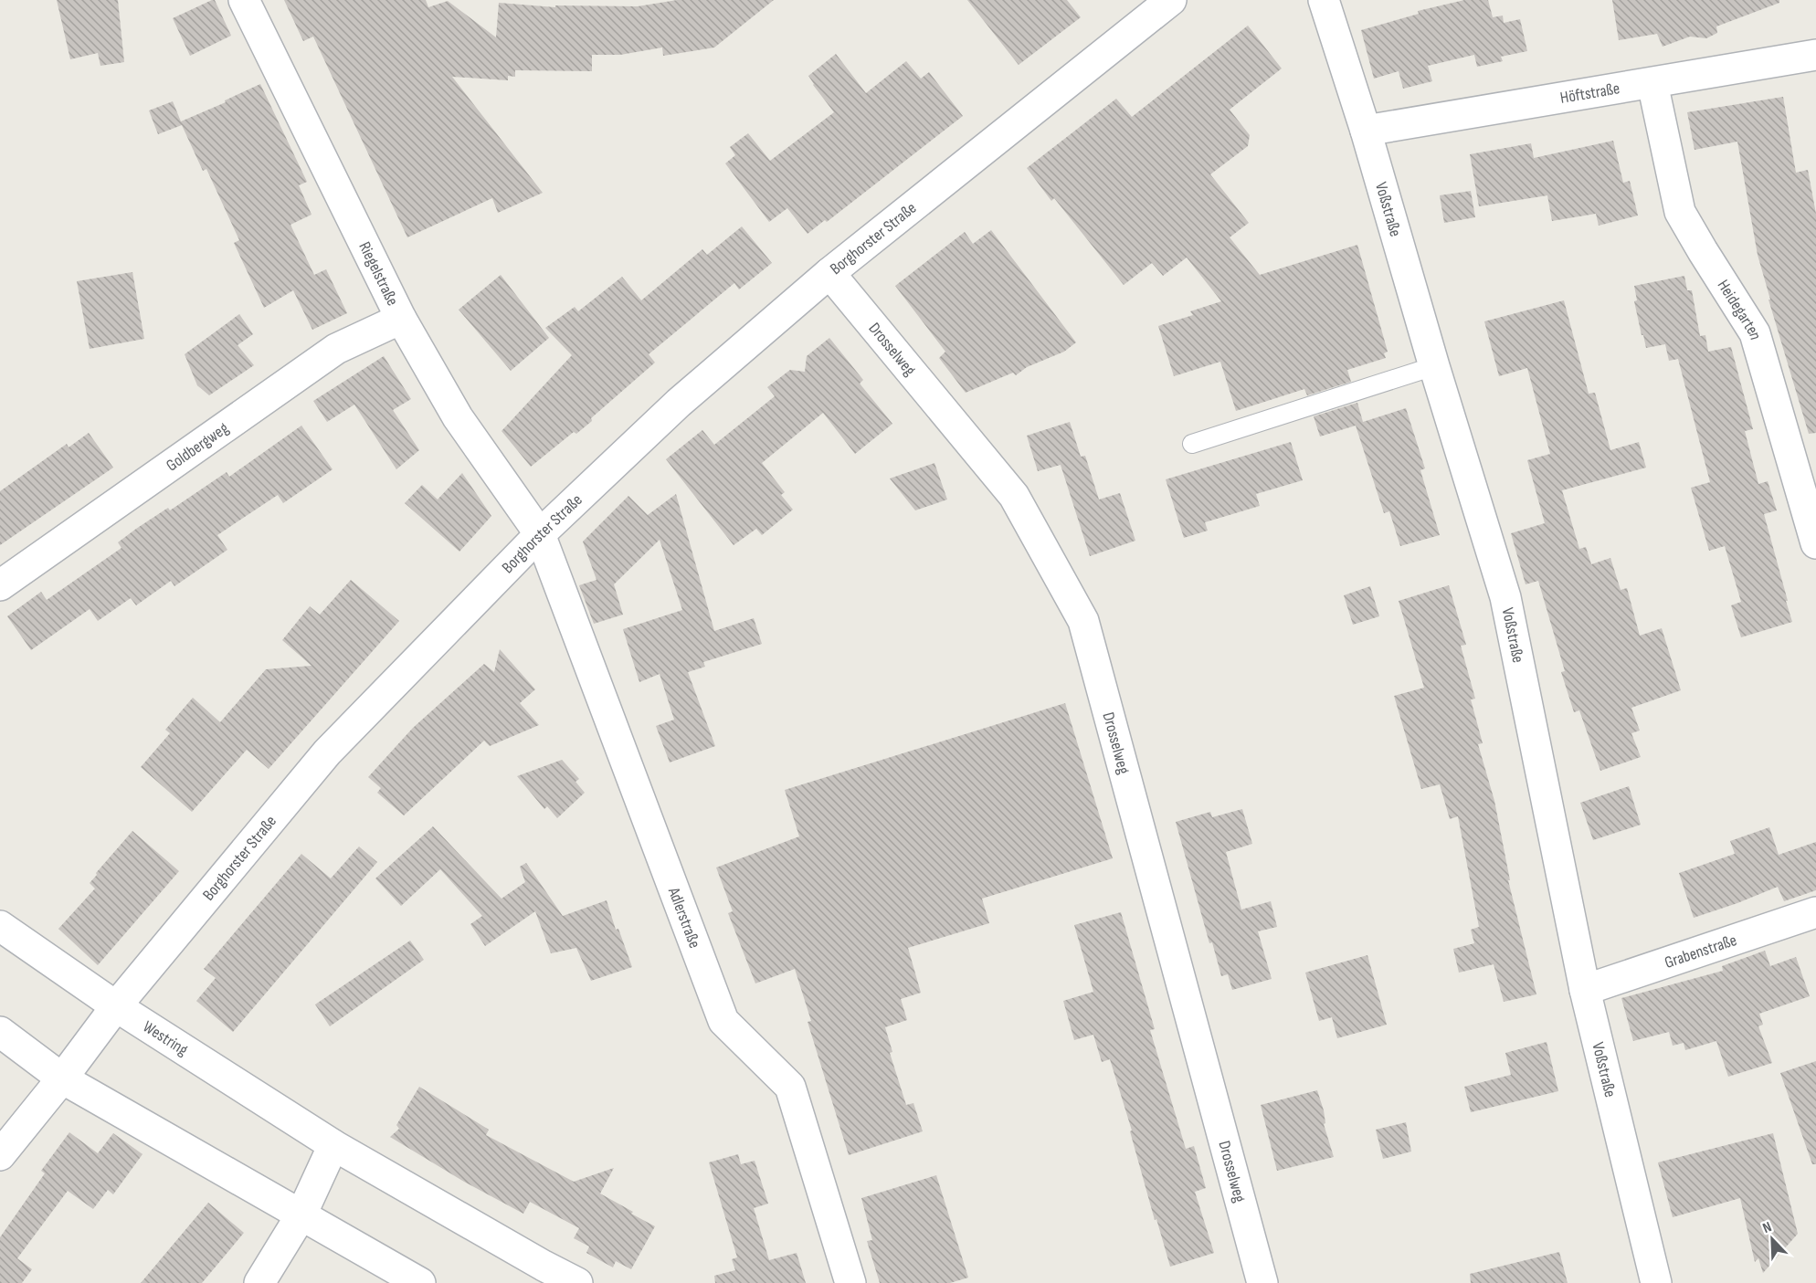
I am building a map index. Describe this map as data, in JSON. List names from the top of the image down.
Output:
{
  "streets": {
    "street": [
      "Höftstraße",
      "Voßstraße",
      "Borghorster Straße",
      "Riegelstraße",
      "Heidegarten",
      "Drosselweg",
      "Goldbergweg",
      "Adlerstraße",
      "Grabenstraße",
      "Westring"
    ]
  },
  "crossings": [
    ["Höftstraße", "Voßstraße"],
    ["Höftstraße", "Heidegarten"],
    ["Voßstraße", "Grabenstraße"],
    ["Borghorster Straße", "Riegelstraße"],
    ["Borghorster Straße", "Drosselweg"],
    ["Borghorster Straße", "Adlerstraße"],
    ["Borghorster Straße", "Westring"],
    ["Riegelstraße", "Goldbergweg"],
    ["Riegelstraße", "Adlerstraße"]
  ],
  "north": "top left"
}
